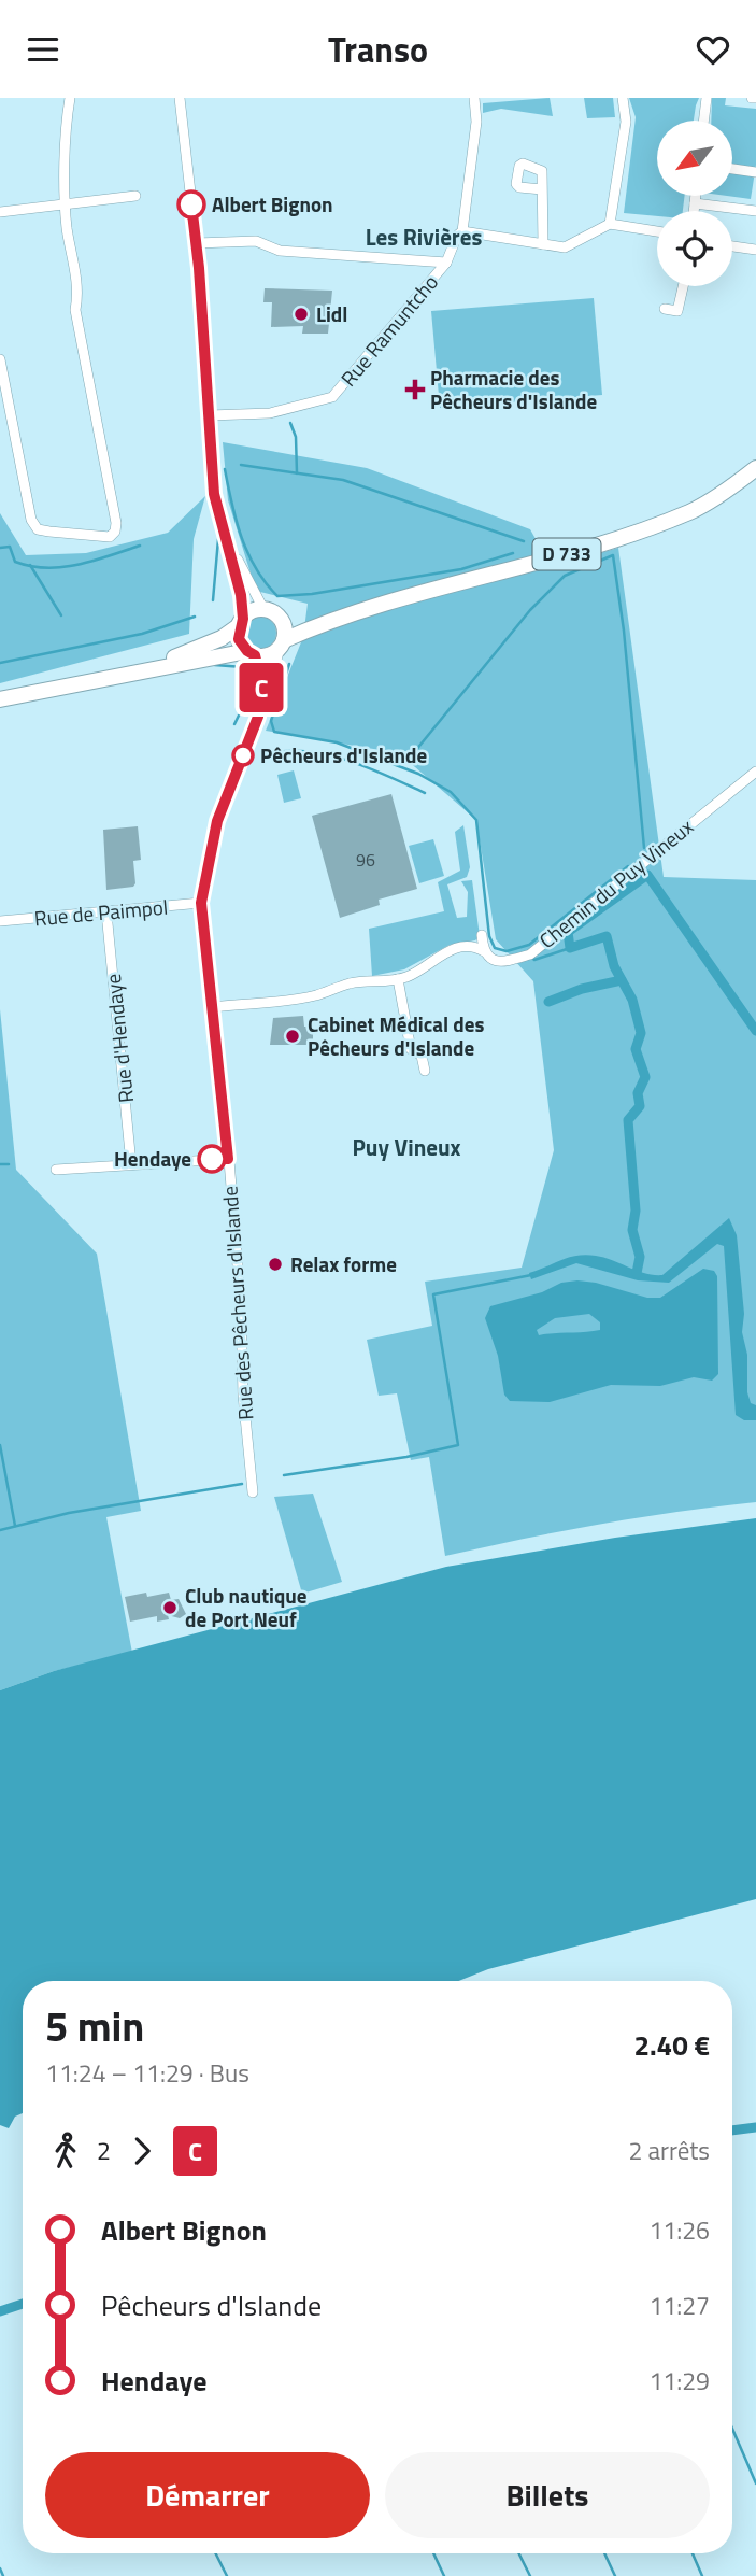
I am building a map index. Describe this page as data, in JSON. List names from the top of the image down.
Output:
{
  "streets": {
    "main road": ["D 733"],
    "street": [
      "Rue Ramuntcho",
      "Chemin du Puy Vineux",
      "Rue de Paimpol",
      "Rue d'Hendaye",
      "Rue des Pêcheurs d'Islande"
    ]
  },
  "crossings": [
    ["D 733", "Rue des Pêcheurs d'Islande"],
    ["Rue de Paimpol", "Rue d'Hendaye"],
    ["Rue de Paimpol", "Rue des Pêcheurs d'Islande"]
  ],
  "districts": ["Les Rivières", "Puy Vineux"],
  "places": {
    "other": [
      "Albert Bignon",
      "Lidl",
      "Pêcheurs d'Islande",
      "Cabinet Médical des Pêcheurs d'Islande",
      "Hendaye",
      "Relax forme",
      "Club nautique de Port Neuf"
    ],
    "health": ["Pharmacie des Pêcheurs d'Islande"]
  },
  "lines": ["bus line C"],
  "house_numbers": ["96"],
  "north": "bottom left",
  "page": {
    "header": "Transo",
    "on_map": "C",
    "heading": ["5 min", "11:24 – 11:29 · Bus", "2.40 €"],
    "legs": ["2", "C", "2 arrêts"],
    "list": [
      {
        "name": "Albert Bignon",
        "value": "11:26"
      },
      {
        "name": "Pêcheurs d'Islande",
        "value": "11:27"
      },
      {
        "name": "Hendaye",
        "value": "11:29"
      }
    ],
    "buttons": ["Démarrer", "Billets"]
  }
}
